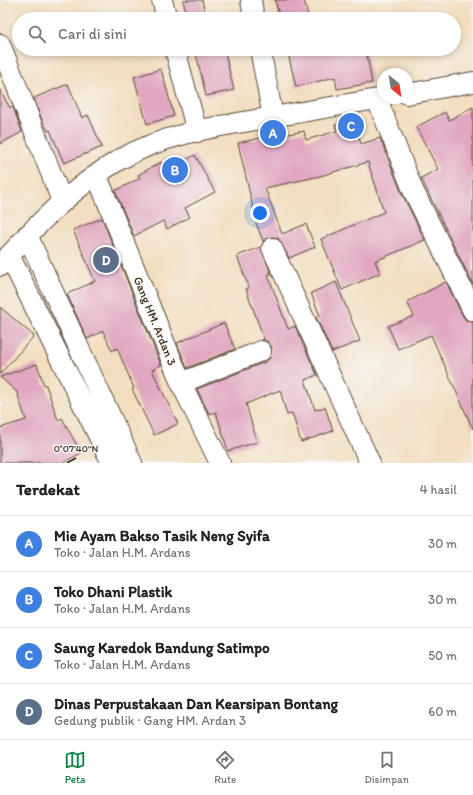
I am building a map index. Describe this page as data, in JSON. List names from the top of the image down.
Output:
{
  "streets": {
    "street": ["Gang HM. Ardan 3"]
  },
  "north": "bottom right",
  "page": {
    "search": "Cari di sini",
    "pins": [
      "C",
      "A",
      "B",
      "D"
    ],
    "heading": ["Terdekat", "4 hasil"],
    "list": [
      {
        "mark": "A",
        "name": "Mie Ayam Bakso Tasik Neng Syifa",
        "note": "Toko · Jalan H.M. Ardans",
        "value": "30 m"
      },
      {
        "mark": "B",
        "name": "Toko Dhani Plastik",
        "note": "Toko · Jalan H.M. Ardans",
        "value": "30 m"
      },
      {
        "mark": "C",
        "name": "Saung Karedok Bandung Satimpo",
        "note": "Toko · Jalan H.M. Ardans",
        "value": "50 m"
      },
      {
        "mark": "D",
        "name": "Dinas Perpustakaan Dan Kearsipan Bontang",
        "note": "Gedung publik · Gang HM. Ardan 3",
        "value": "60 m"
      }
    ],
    "nav": ["Peta", "Rute", "Disimpan"]
  },
  "coordinates": ["0°07'40\"N"]
}
